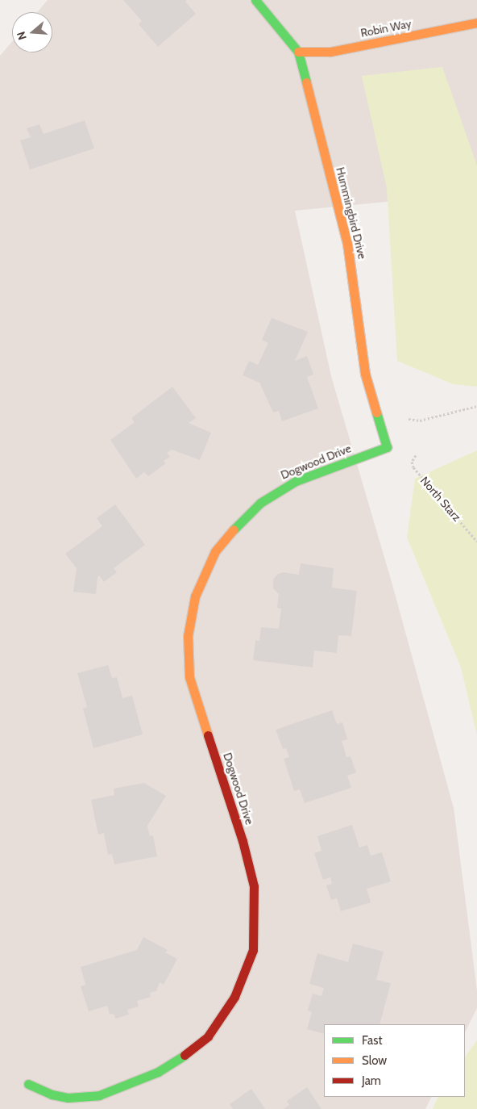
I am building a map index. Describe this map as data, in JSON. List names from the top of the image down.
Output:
{
  "streets": {
    "street": ["Robin Way", "Hummingbird Drive", "Dogwood Drive"],
    "path": ["North Starz"]
  },
  "crossings": [
    ["Robin Way", "Hummingbird Drive"],
    ["Hummingbird Drive", "Dogwood Drive"]
  ],
  "legend": ["Fast", "Slow", "Jam"],
  "north": "left"
}
